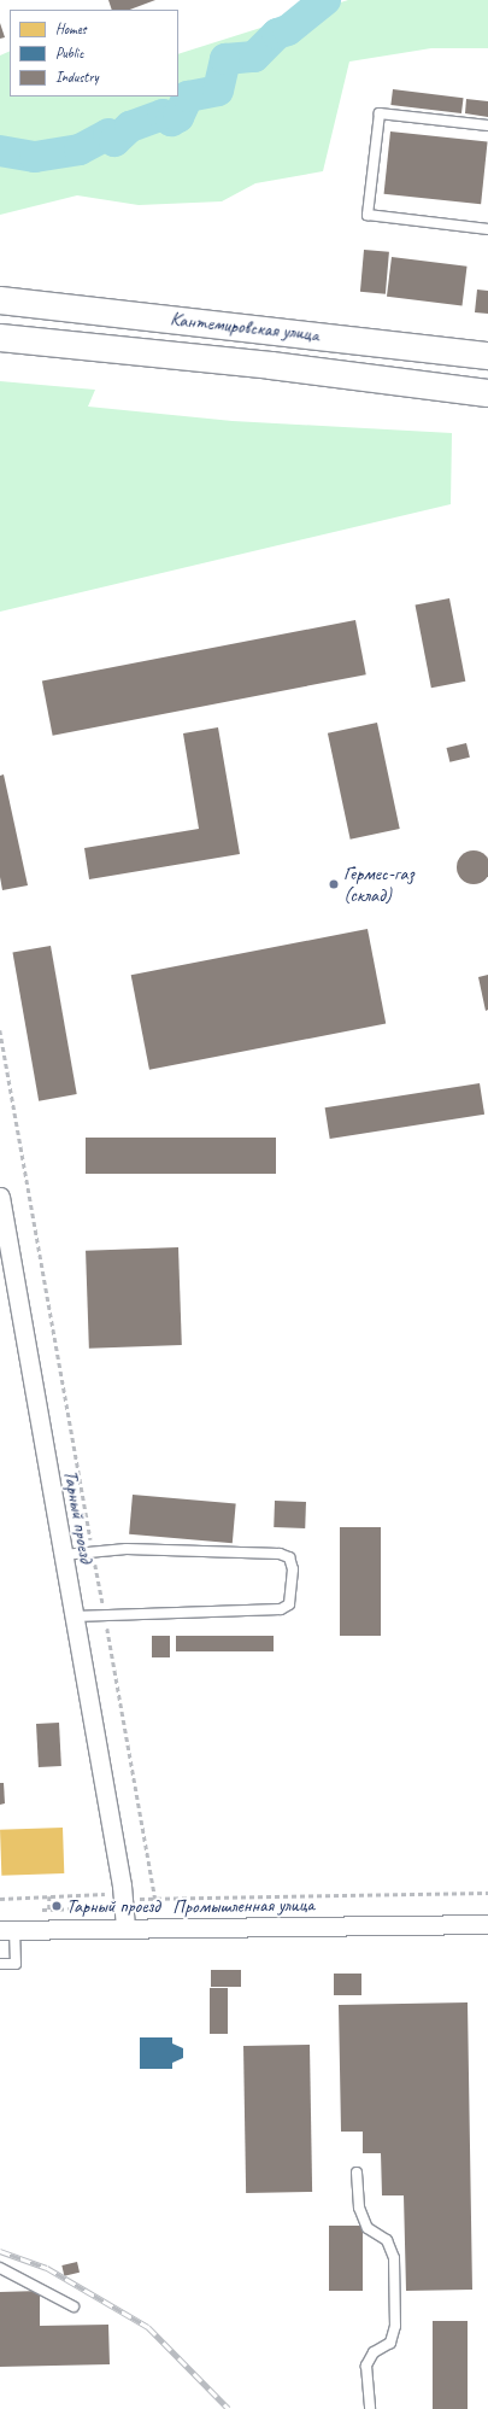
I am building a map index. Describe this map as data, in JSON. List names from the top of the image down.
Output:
{
  "streets": {
    "main road": ["Кантемировская улица"],
    "street": ["Тарный проезд", "Промышленная улица"]
  },
  "crossings": [
    ["Тарный проезд", "Промышленная улица"]
  ],
  "places": ["Гермес-газ (склад)", "Тарный проезд"],
  "legend": ["Homes", "Public", "Industry"]
}
